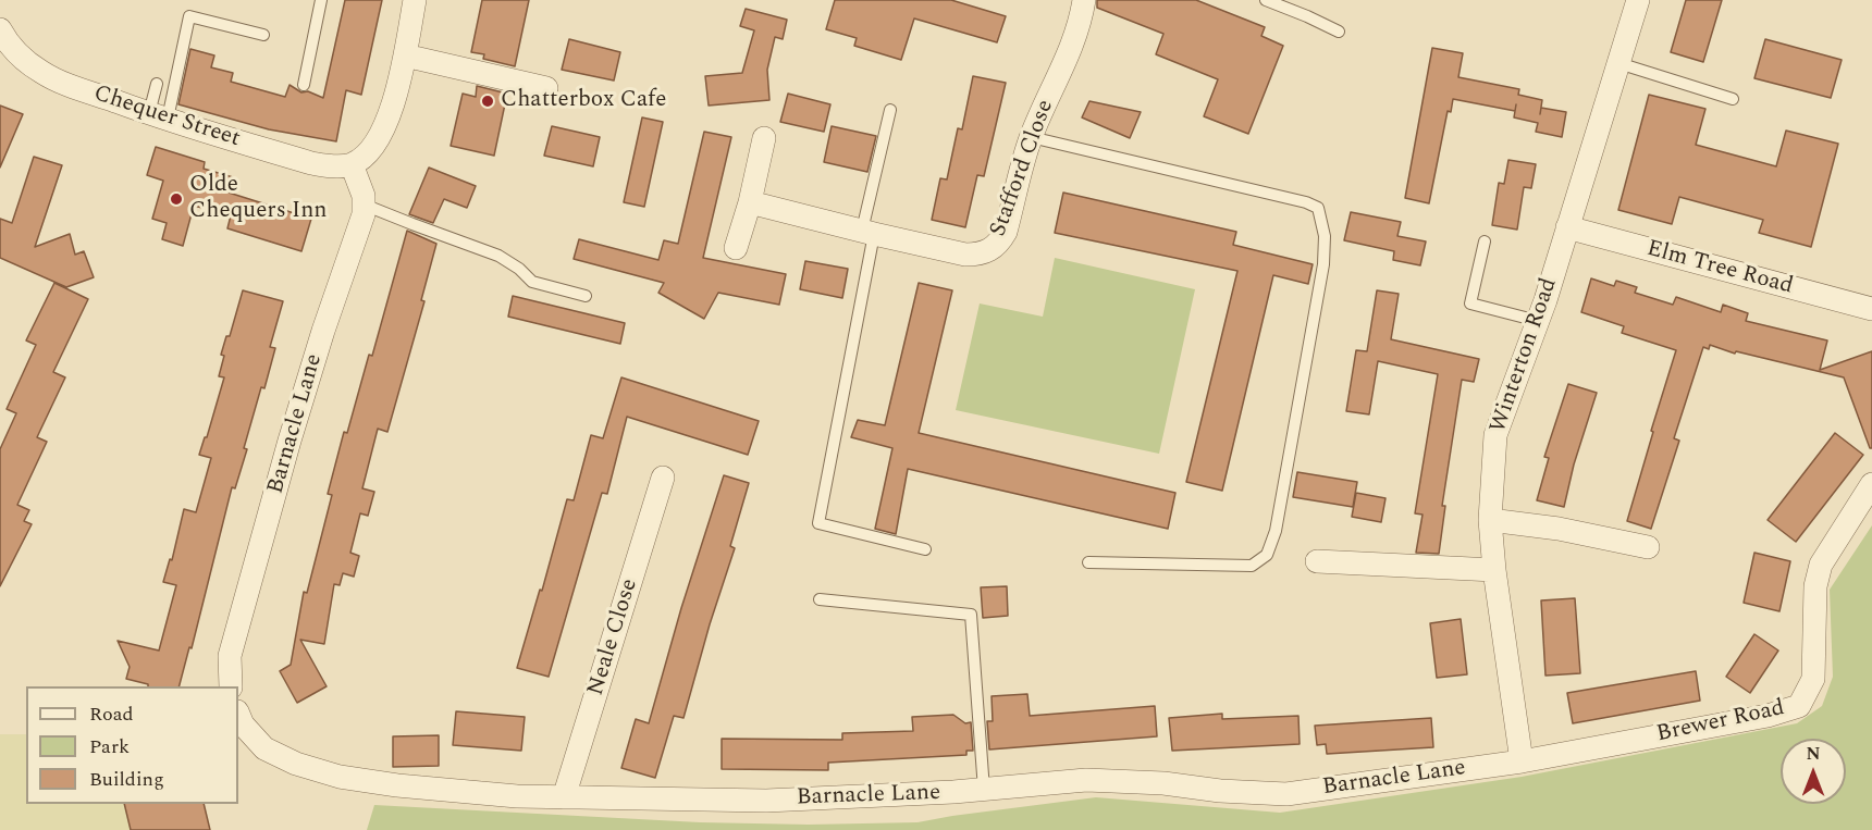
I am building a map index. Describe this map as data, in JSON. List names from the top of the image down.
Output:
{
  "streets": {
    "street": [
      "Chequer Street",
      "Stafford Close",
      "Elm Tree Road",
      "Winterton Road",
      "Barnacle Lane",
      "Neale Close",
      "Brewer Road"
    ]
  },
  "crossings": [
    ["Chequer Street", "Barnacle Lane"],
    ["Elm Tree Road", "Winterton Road"],
    ["Winterton Road", "Barnacle Lane"],
    ["Winterton Road", "Brewer Road"],
    ["Barnacle Lane", "Neale Close"],
    ["Barnacle Lane", "Brewer Road"]
  ],
  "places": ["Chatterbox Cafe", "Olde Chequers Inn"],
  "legend": ["Road", "Park", "Building"],
  "north": "top"
}
